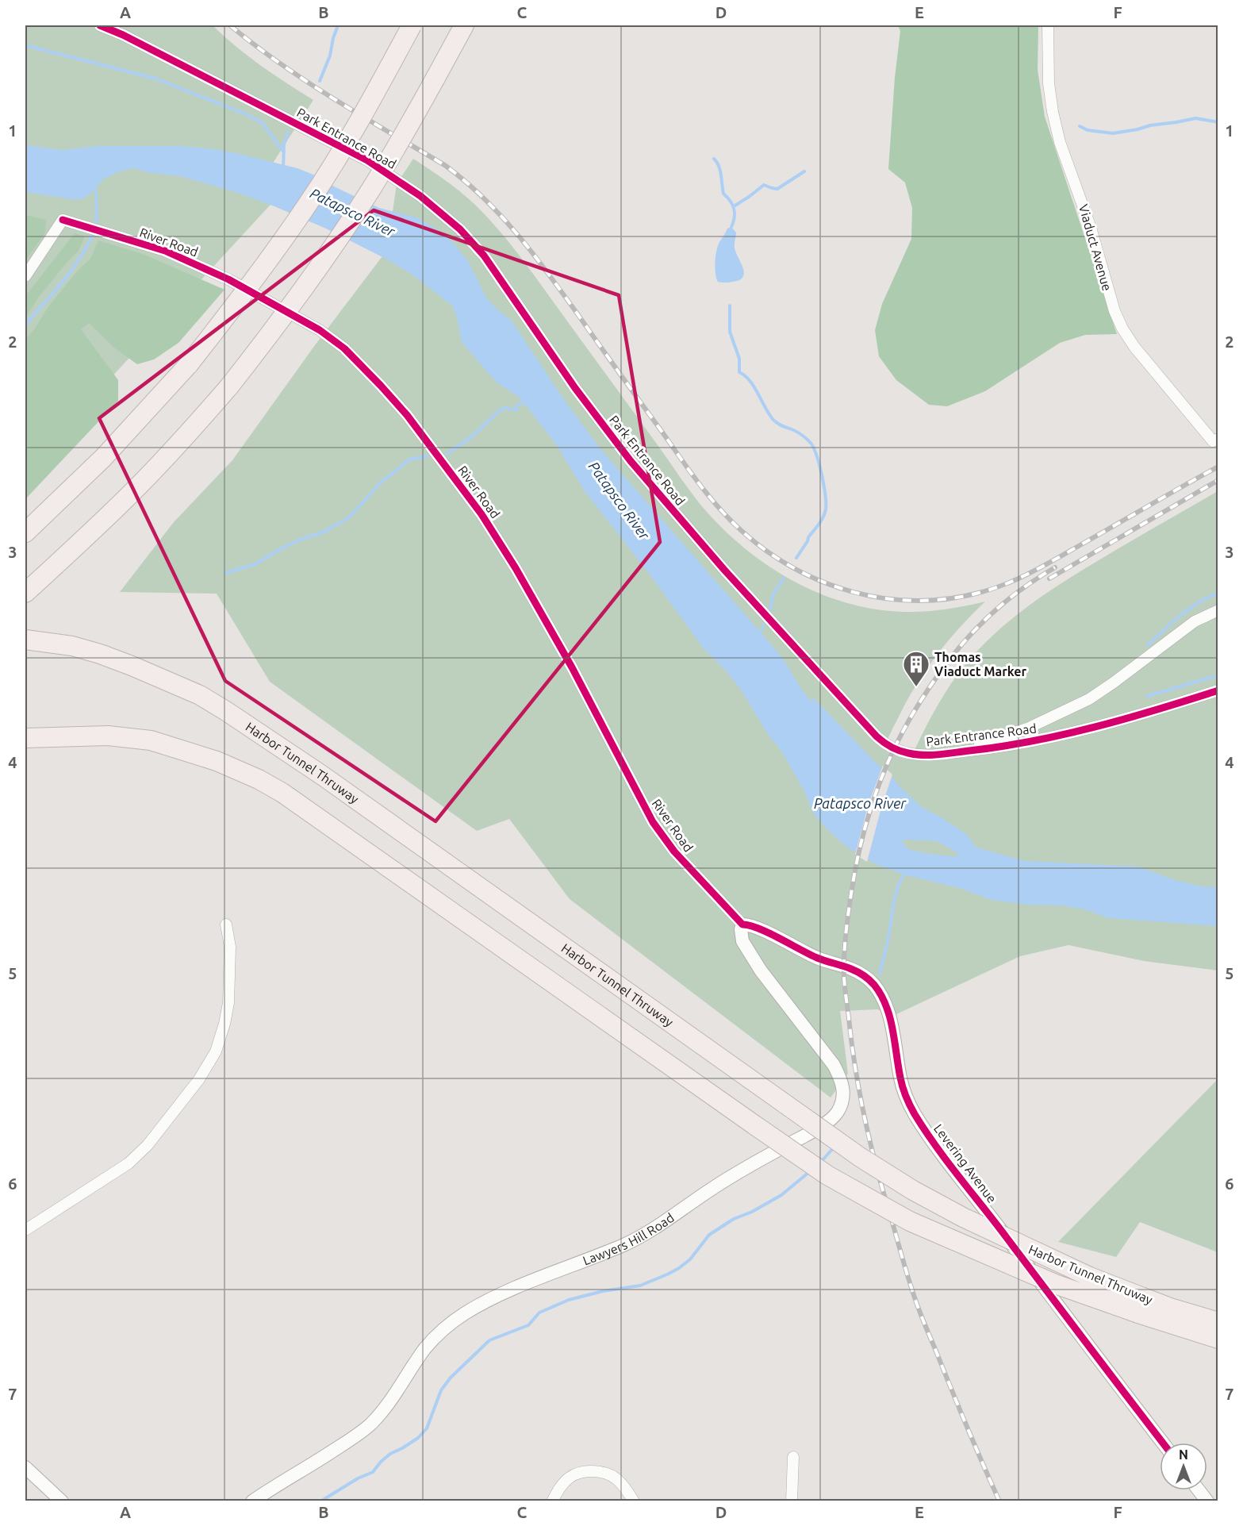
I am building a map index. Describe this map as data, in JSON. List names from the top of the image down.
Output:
{
  "streets": {
    "highway": ["Harbor Tunnel Thruway"],
    "street": [
      "Park Entrance Road",
      "River Road",
      "Viaduct Avenue",
      "Levering Avenue",
      "Lawyers Hill Road"
    ]
  },
  "crossings": [
    ["River Road", "Levering Avenue"],
    ["River Road", "Lawyers Hill Road"],
    ["Levering Avenue", "Lawyers Hill Road"]
  ],
  "water": ["Patapsco River"],
  "places": {
    "building": ["Thomas Viaduct Marker"]
  },
  "north": "top",
  "grid": {
    "columns": [
      "A",
      "B",
      "C",
      "D",
      "E",
      "F"
    ],
    "rows": [
      "1",
      "2",
      "3",
      "4",
      "5",
      "6",
      "7"
    ]
  }
}
